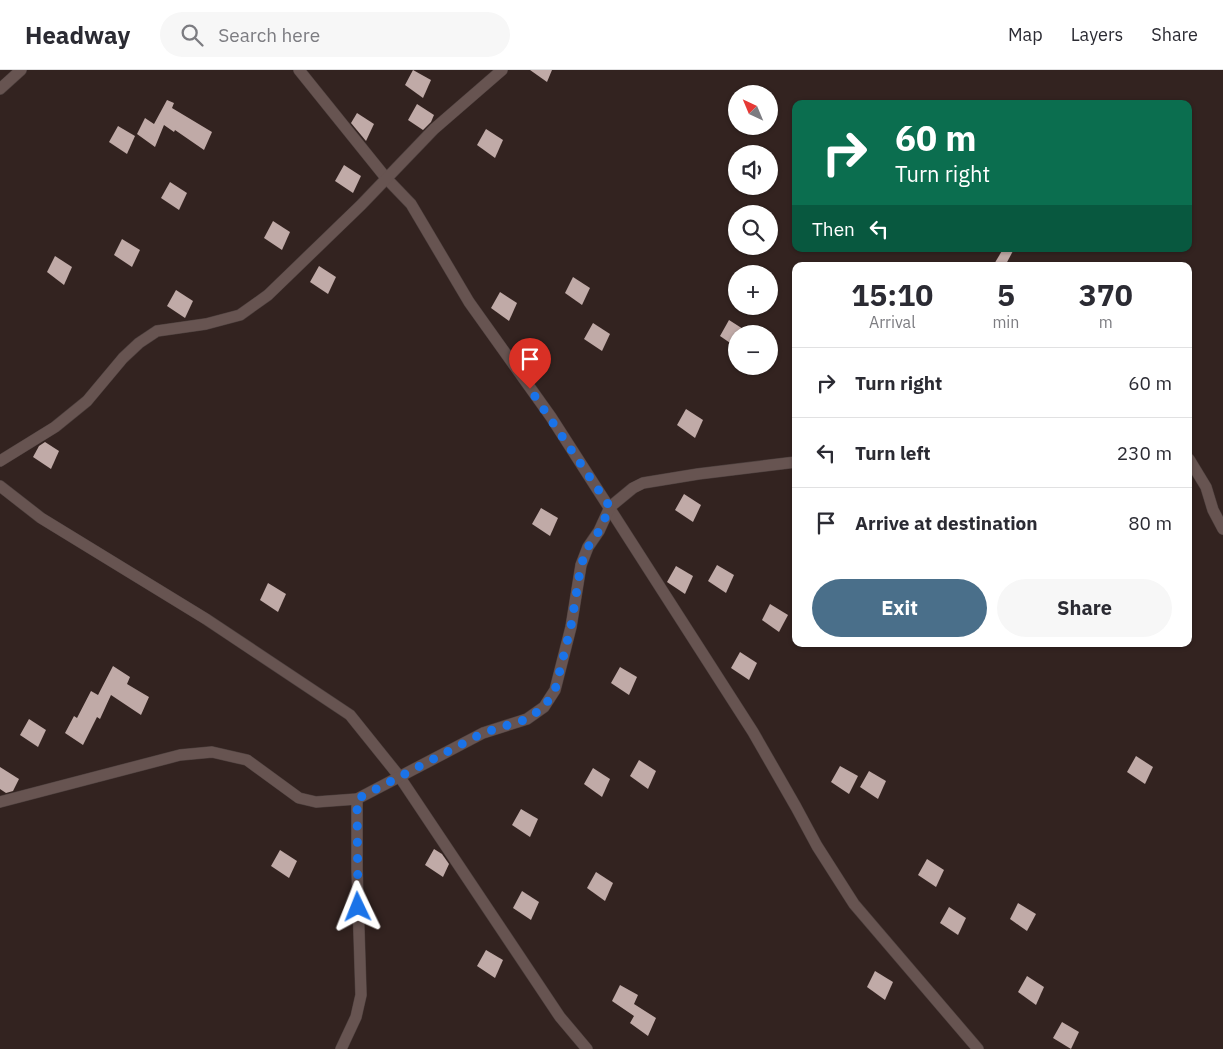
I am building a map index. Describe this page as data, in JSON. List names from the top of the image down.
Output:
{
  "north": "top left",
  "page": {
    "header": "Headway",
    "search": "Search here",
    "nav": ["Map", "Layers", "Share"],
    "map_buttons": ["+", "−"],
    "turn": ["60 m", "Turn right"],
    "then": "Then",
    "eta": [
      "15:10",
      "Arrival",
      "5",
      "min",
      "370",
      "m"
    ],
    "list": [
      {
        "name": "Turn right",
        "value": "60 m"
      },
      {
        "name": "Turn left",
        "value": "230 m"
      },
      {
        "name": "Arrive at destination",
        "value": "80 m"
      }
    ],
    "buttons": ["Exit", "Share"]
  }
}
